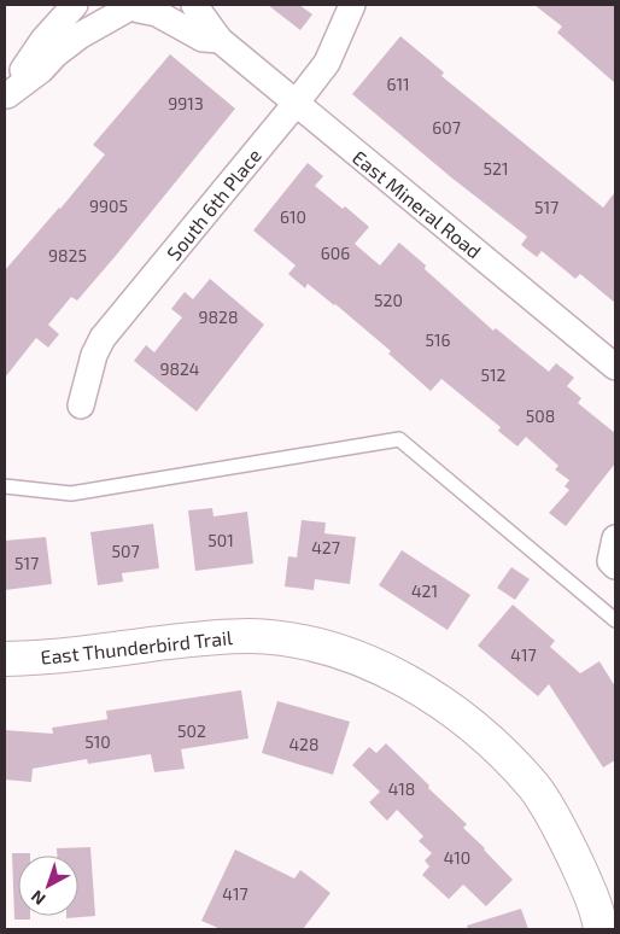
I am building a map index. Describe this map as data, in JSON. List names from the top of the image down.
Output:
{
  "streets": {
    "street": ["South 6th Place", "East Mineral Road", "East Thunderbird Trail"]
  },
  "crossings": [
    ["South 6th Place", "East Mineral Road"]
  ],
  "house_numbers": [
    "611",
    "9913",
    "607",
    "521",
    "9905",
    "517",
    "610",
    "606",
    "9825",
    "520",
    "9828",
    "516",
    "9824",
    "512",
    "508",
    "501",
    "427",
    "507",
    "517",
    "421",
    "417",
    "502",
    "510",
    "428",
    "418",
    "410",
    "417"
  ],
  "north": "bottom left"
}
